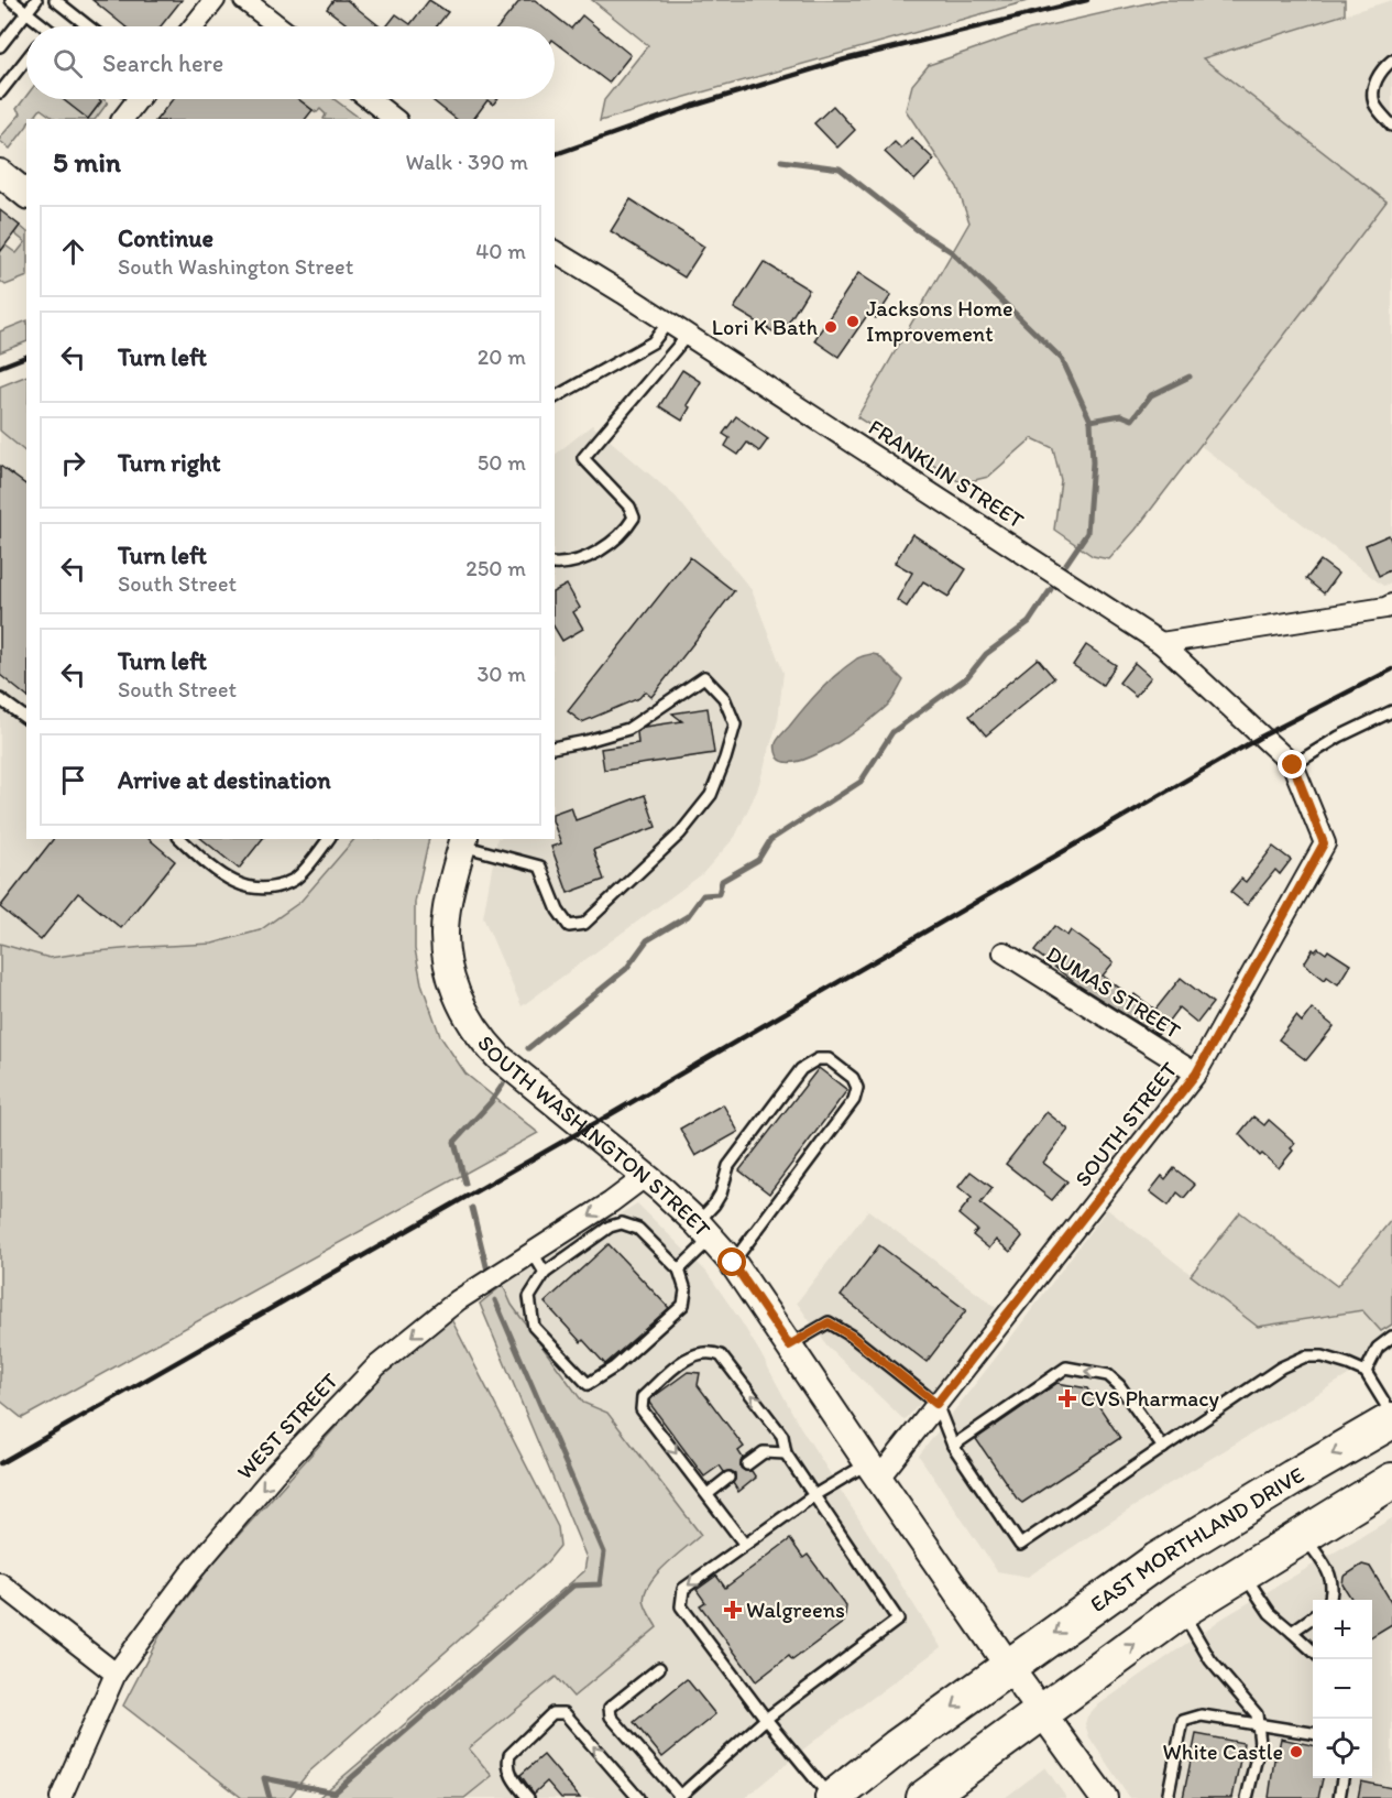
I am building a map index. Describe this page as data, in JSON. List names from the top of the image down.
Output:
{
  "streets": {
    "highway": ["EAST MORTHLAND DRIVE"],
    "main road": ["SOUTH WASHINGTON STREET"],
    "street": [
      "FRANKLIN STREET",
      "DUMAS STREET",
      "SOUTH STREET",
      "WEST STREET"
    ]
  },
  "crossings": [
    ["FRANKLIN STREET", "SOUTH STREET"],
    ["DUMAS STREET", "SOUTH STREET"],
    ["SOUTH STREET", "SOUTH WASHINGTON STREET"],
    ["SOUTH WASHINGTON STREET", "WEST STREET"],
    ["SOUTH WASHINGTON STREET", "EAST MORTHLAND DRIVE"]
  ],
  "one_way": ["WEST STREET"],
  "places": {
    "other": ["Jacksons Home Improvement", "Lori K Bath", "White Castle"],
    "health": ["CVS Pharmacy", "Walgreens"]
  },
  "page": {
    "search": "Search here",
    "heading": ["5 min", "Walk · 390 m"],
    "list": [
      ["Continue", "South Washington Street", "40 m"],
      ["Turn left", "20 m"],
      ["Turn right", "50 m"],
      ["Turn left", "South Street", "250 m"],
      ["Turn left", "South Street", "30 m"],
      "Arrive at destination"
    ],
    "map_buttons": ["+", "−"]
  }
}
